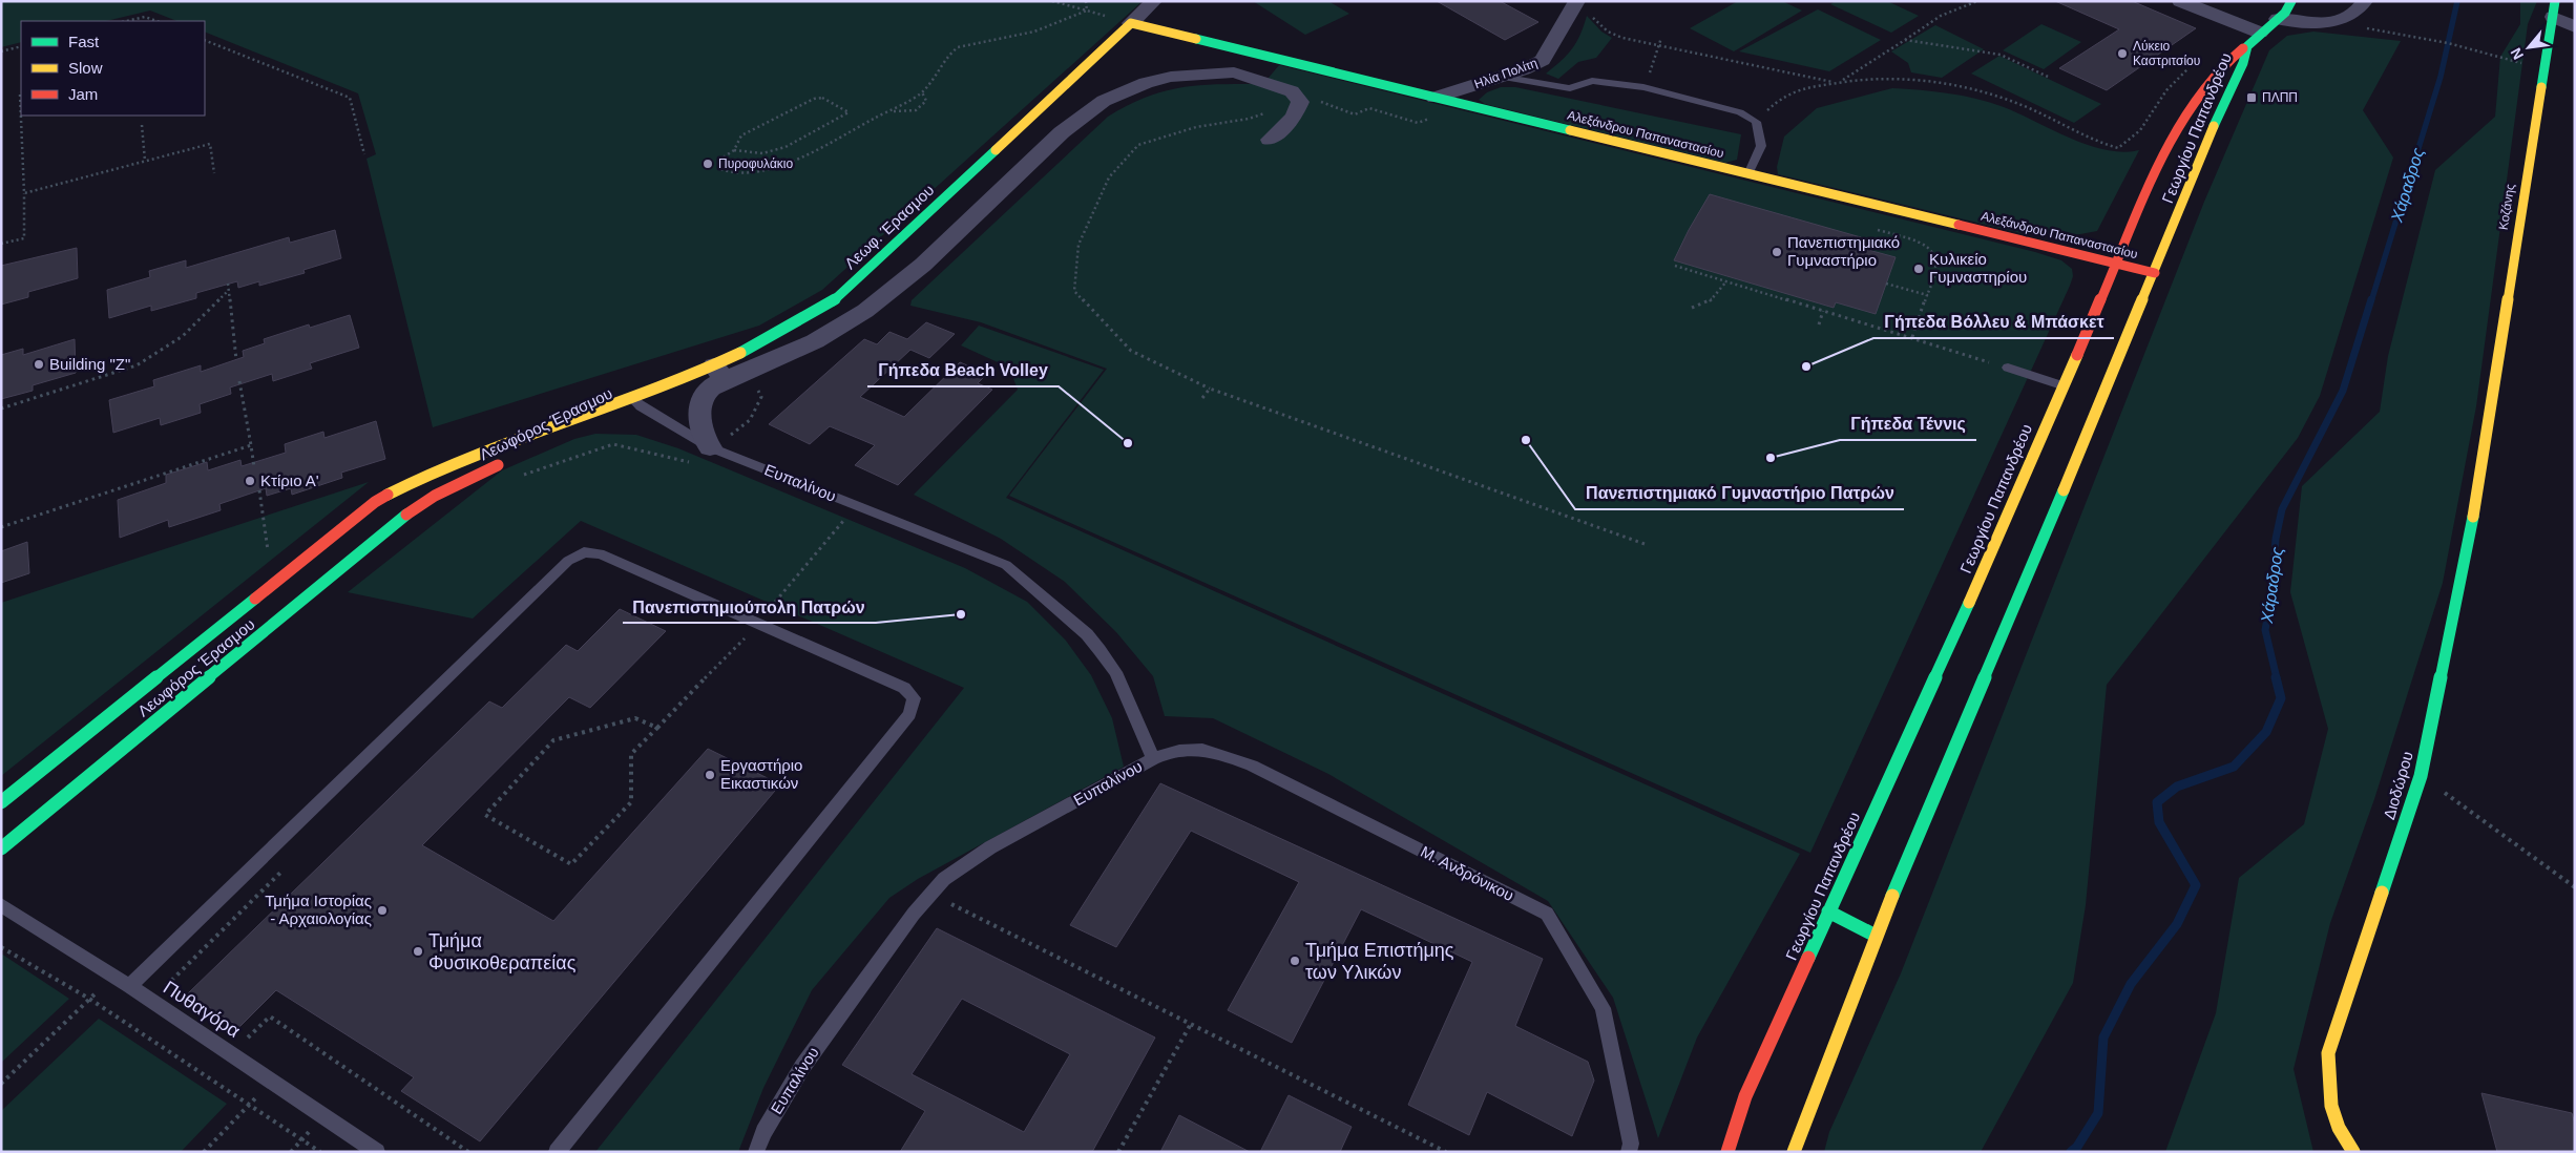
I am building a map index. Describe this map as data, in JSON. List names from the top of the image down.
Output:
{
  "streets": {
    "street": [
      "Ηλία Πολίτη",
      "Γεωργίου Παπανδρέου",
      "Αλεξάνδρου Παπαναστασίου",
      "Κοζάνης",
      "Λεωφ. Έρασμου",
      "Λεωφόρος Έρασμου",
      "Διοδώρου"
    ],
    "lane": ["Ευπαλίνου", "Μ. Ανδρόνικου", "Πυθαγόρα"]
  },
  "crossings": [
    ["Ηλία Πολίτη", "Αλεξάνδρου Παπαναστασίου"],
    ["Γεωργίου Παπανδρέου", "Αλεξάνδρου Παπαναστασίου"],
    ["Αλεξάνδρου Παπαναστασίου", "Λεωφ. Έρασμου"],
    ["Κοζάνης", "Διοδώρου"],
    ["Λεωφ. Έρασμου", "Λεωφόρος Έρασμου"],
    ["Λεωφ. Έρασμου", "Ευπαλίνου"],
    ["Λεωφόρος Έρασμου", "Ευπαλίνου"],
    ["Ευπαλίνου", "Μ. Ανδρόνικου"]
  ],
  "water": ["Χάραδρος"],
  "places": {
    "other": [
      "Λύκειο Καστριτσίου",
      "Πυροφυλάκιο",
      "Πανεπιστημιακό Γυμναστήριο",
      "Κυλικείο Γυμναστηρίου",
      "Building \"Z\"",
      "Γήπεδα Βόλλευ & Μπάσκετ",
      "Πανεπιστημιακό Γυμναστήριο Πατρών",
      "Γήπεδα Beach Volley",
      "Γήπεδα Τέννις",
      "Κτίριο Α'",
      "Πανεπιστημιούπολη Πατρών",
      "Εργαστήριο Εικαστικών",
      "Τμήμα Ιστορίας - Αρχαιολογίας",
      "Τμήμα Φυσικοθεραπείας",
      "Τμήμα Επιστήμης των Υλικών"
    ],
    "transit": ["ΠΛΠΠ"]
  },
  "legend": ["Fast", "Slow", "Jam"],
  "north": "bottom left"
}
